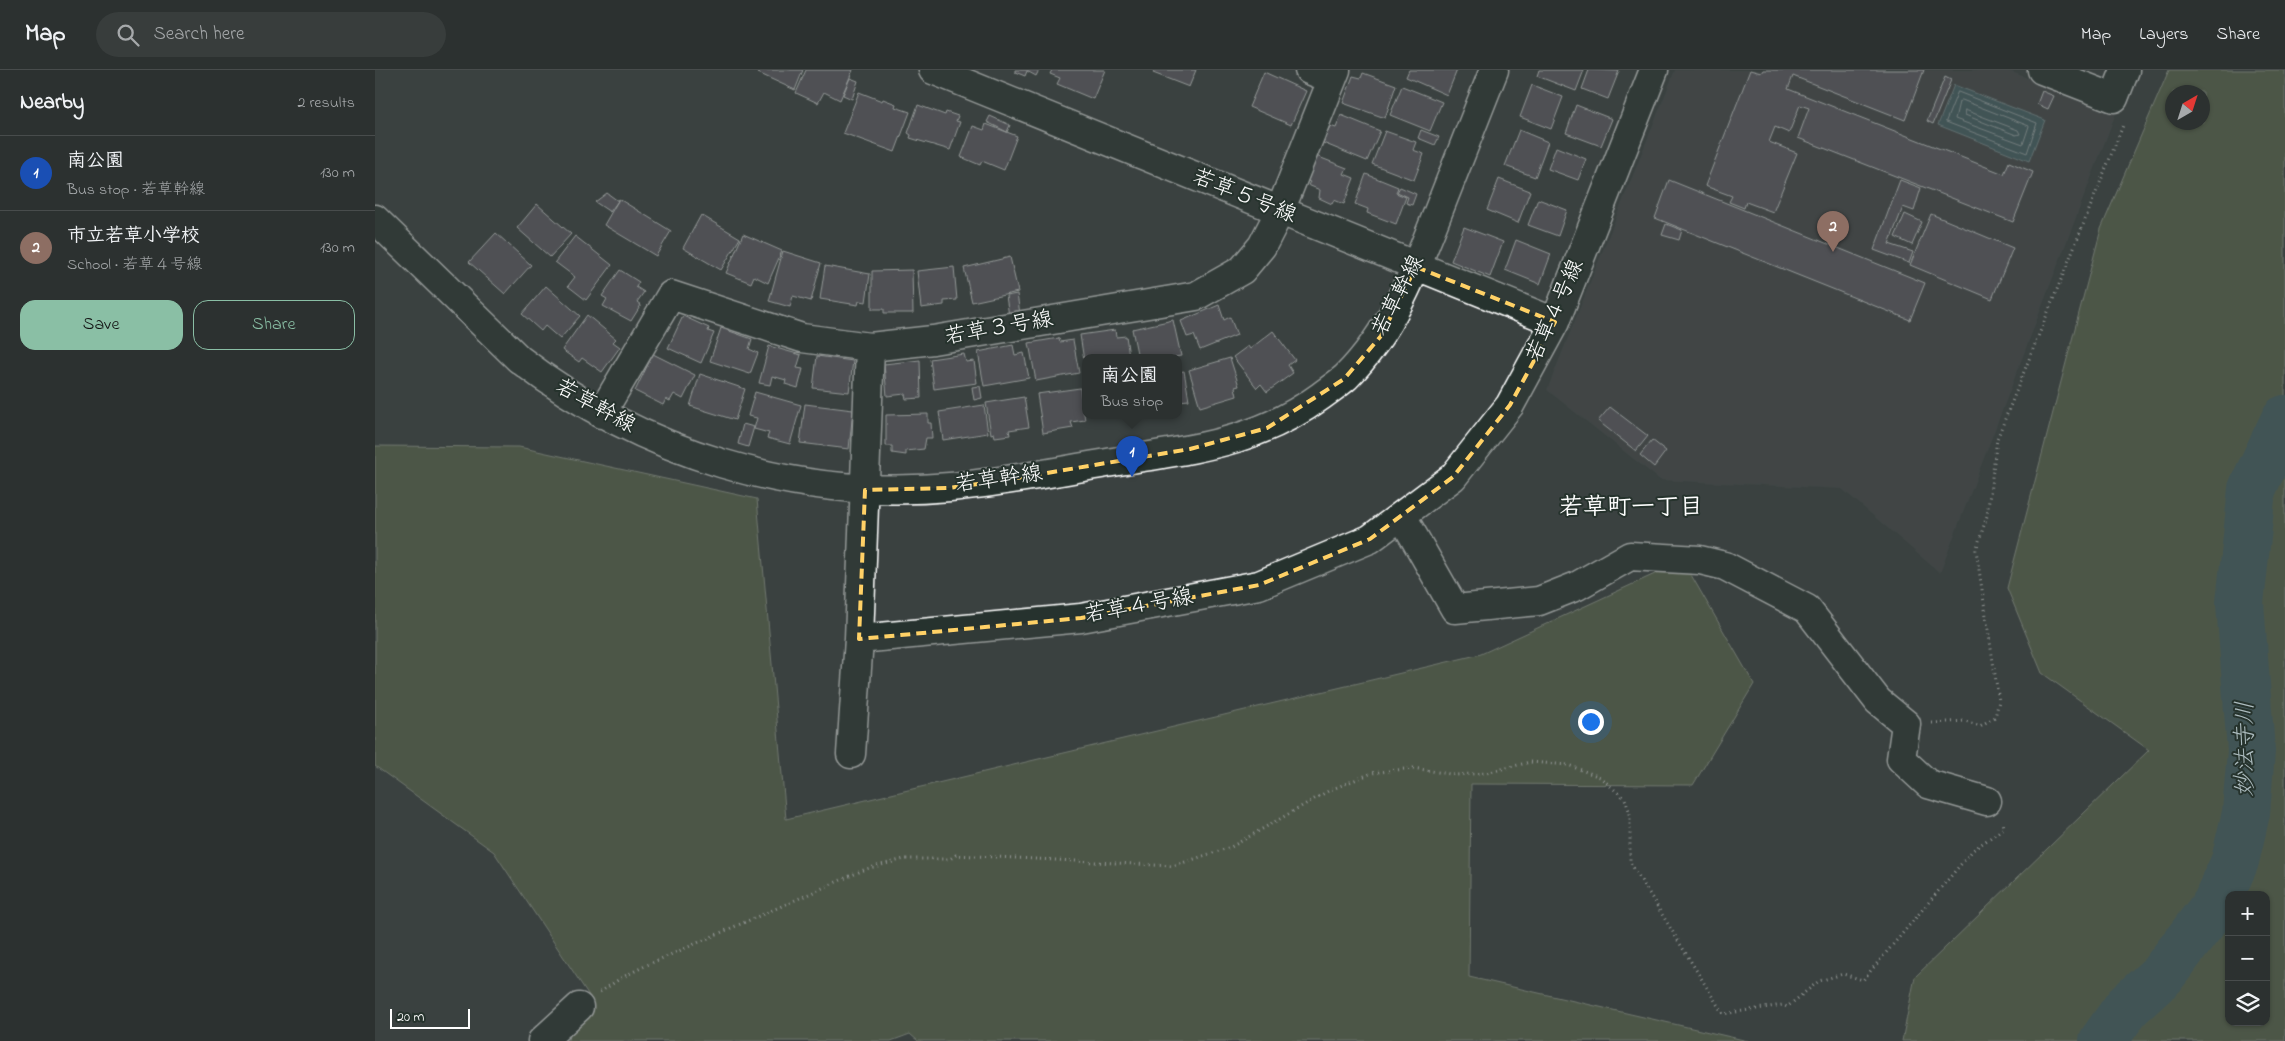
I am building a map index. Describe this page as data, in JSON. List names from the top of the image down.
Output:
{
  "streets": {
    "street": [
      "若草５号線",
      "若草幹線",
      "若草４号線",
      "若草３号線"
    ]
  },
  "crossings": [
    ["若草５号線", "若草幹線"],
    ["若草５号線", "若草４号線"],
    ["若草５号線", "若草３号線"],
    ["若草幹線", "若草３号線"]
  ],
  "districts": ["若草町一丁目"],
  "water": ["妙法寺川"],
  "scale_bar": "20 m",
  "north": "top right",
  "page": {
    "header": "Map",
    "search": "Search here",
    "nav": ["Map", "Layers", "Share"],
    "heading": ["Nearby", "2 results"],
    "list": [
      {
        "mark": "1",
        "name": "南公園",
        "note": "Bus stop · 若草幹線",
        "value": "130 m"
      },
      {
        "mark": "2",
        "name": "市立若草小学校",
        "note": "School · 若草４号線",
        "value": "130 m"
      }
    ],
    "pins": ["2", "1"],
    "buttons": ["Save", "Share"],
    "popup": ["南公園", "Bus stop"],
    "map_buttons": ["+", "−"],
    "scale": "20 m"
  }
}
